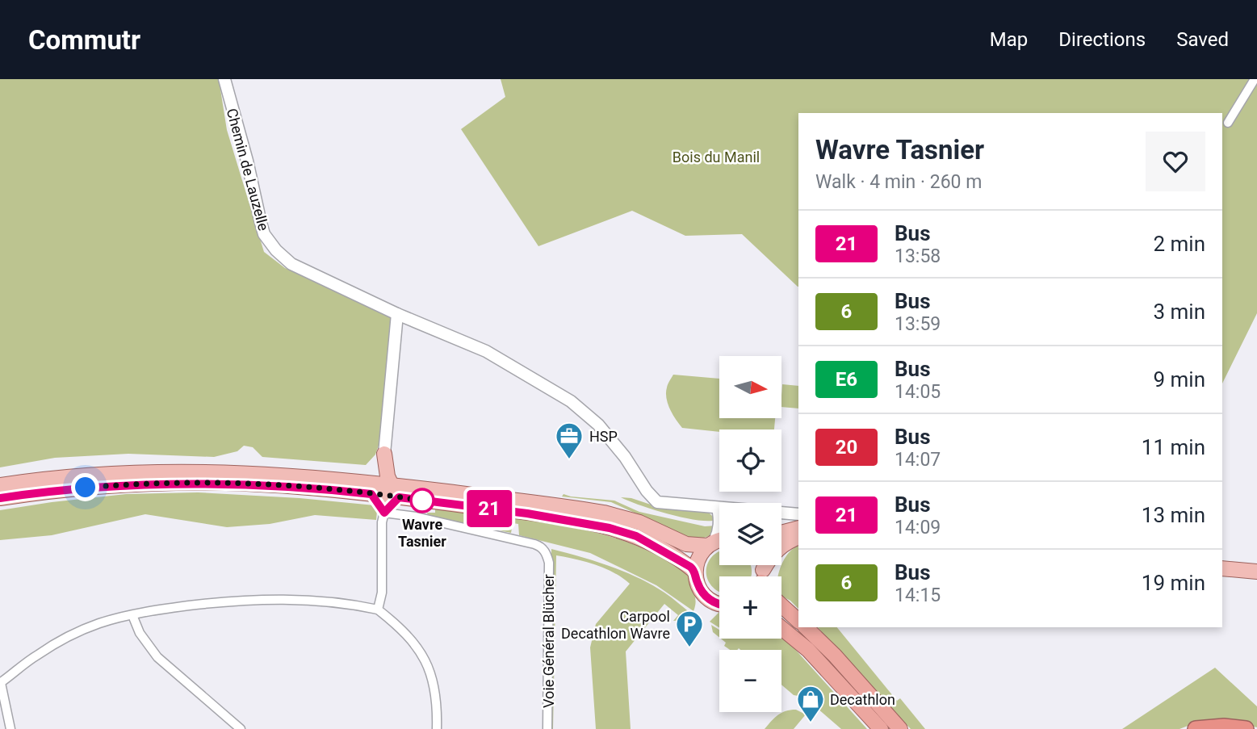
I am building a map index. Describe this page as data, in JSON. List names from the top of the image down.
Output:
{
  "streets": {
    "street": ["Chemin de Lauzelle", "Voie Général Blücher"]
  },
  "parks": ["Bois du Manil"],
  "places": {
    "office": ["HSP"],
    "other": ["Wavre Tasnier"],
    "parking": ["Carpool Decathlon Wavre"],
    "shop": ["Decathlon"]
  },
  "lines": ["bus line 21"],
  "north": "right",
  "page": {
    "header": "Commutr",
    "nav": ["Map", "Directions", "Saved"],
    "on_map": "21",
    "heading": ["Wavre Tasnier", "Walk · 4 min · 260 m"],
    "list": [
      {
        "mark": "21",
        "name": "Bus",
        "note": "13:58",
        "value": "2 min"
      },
      {
        "mark": "6",
        "name": "Bus",
        "note": "13:59",
        "value": "3 min"
      },
      {
        "mark": "E6",
        "name": "Bus",
        "note": "14:05",
        "value": "9 min"
      },
      {
        "mark": "20",
        "name": "Bus",
        "note": "14:07",
        "value": "11 min"
      },
      {
        "mark": "21",
        "name": "Bus",
        "note": "14:09",
        "value": "13 min"
      },
      {
        "mark": "6",
        "name": "Bus",
        "note": "14:15",
        "value": "19 min"
      }
    ],
    "map_buttons": ["+", "−"]
  }
}
